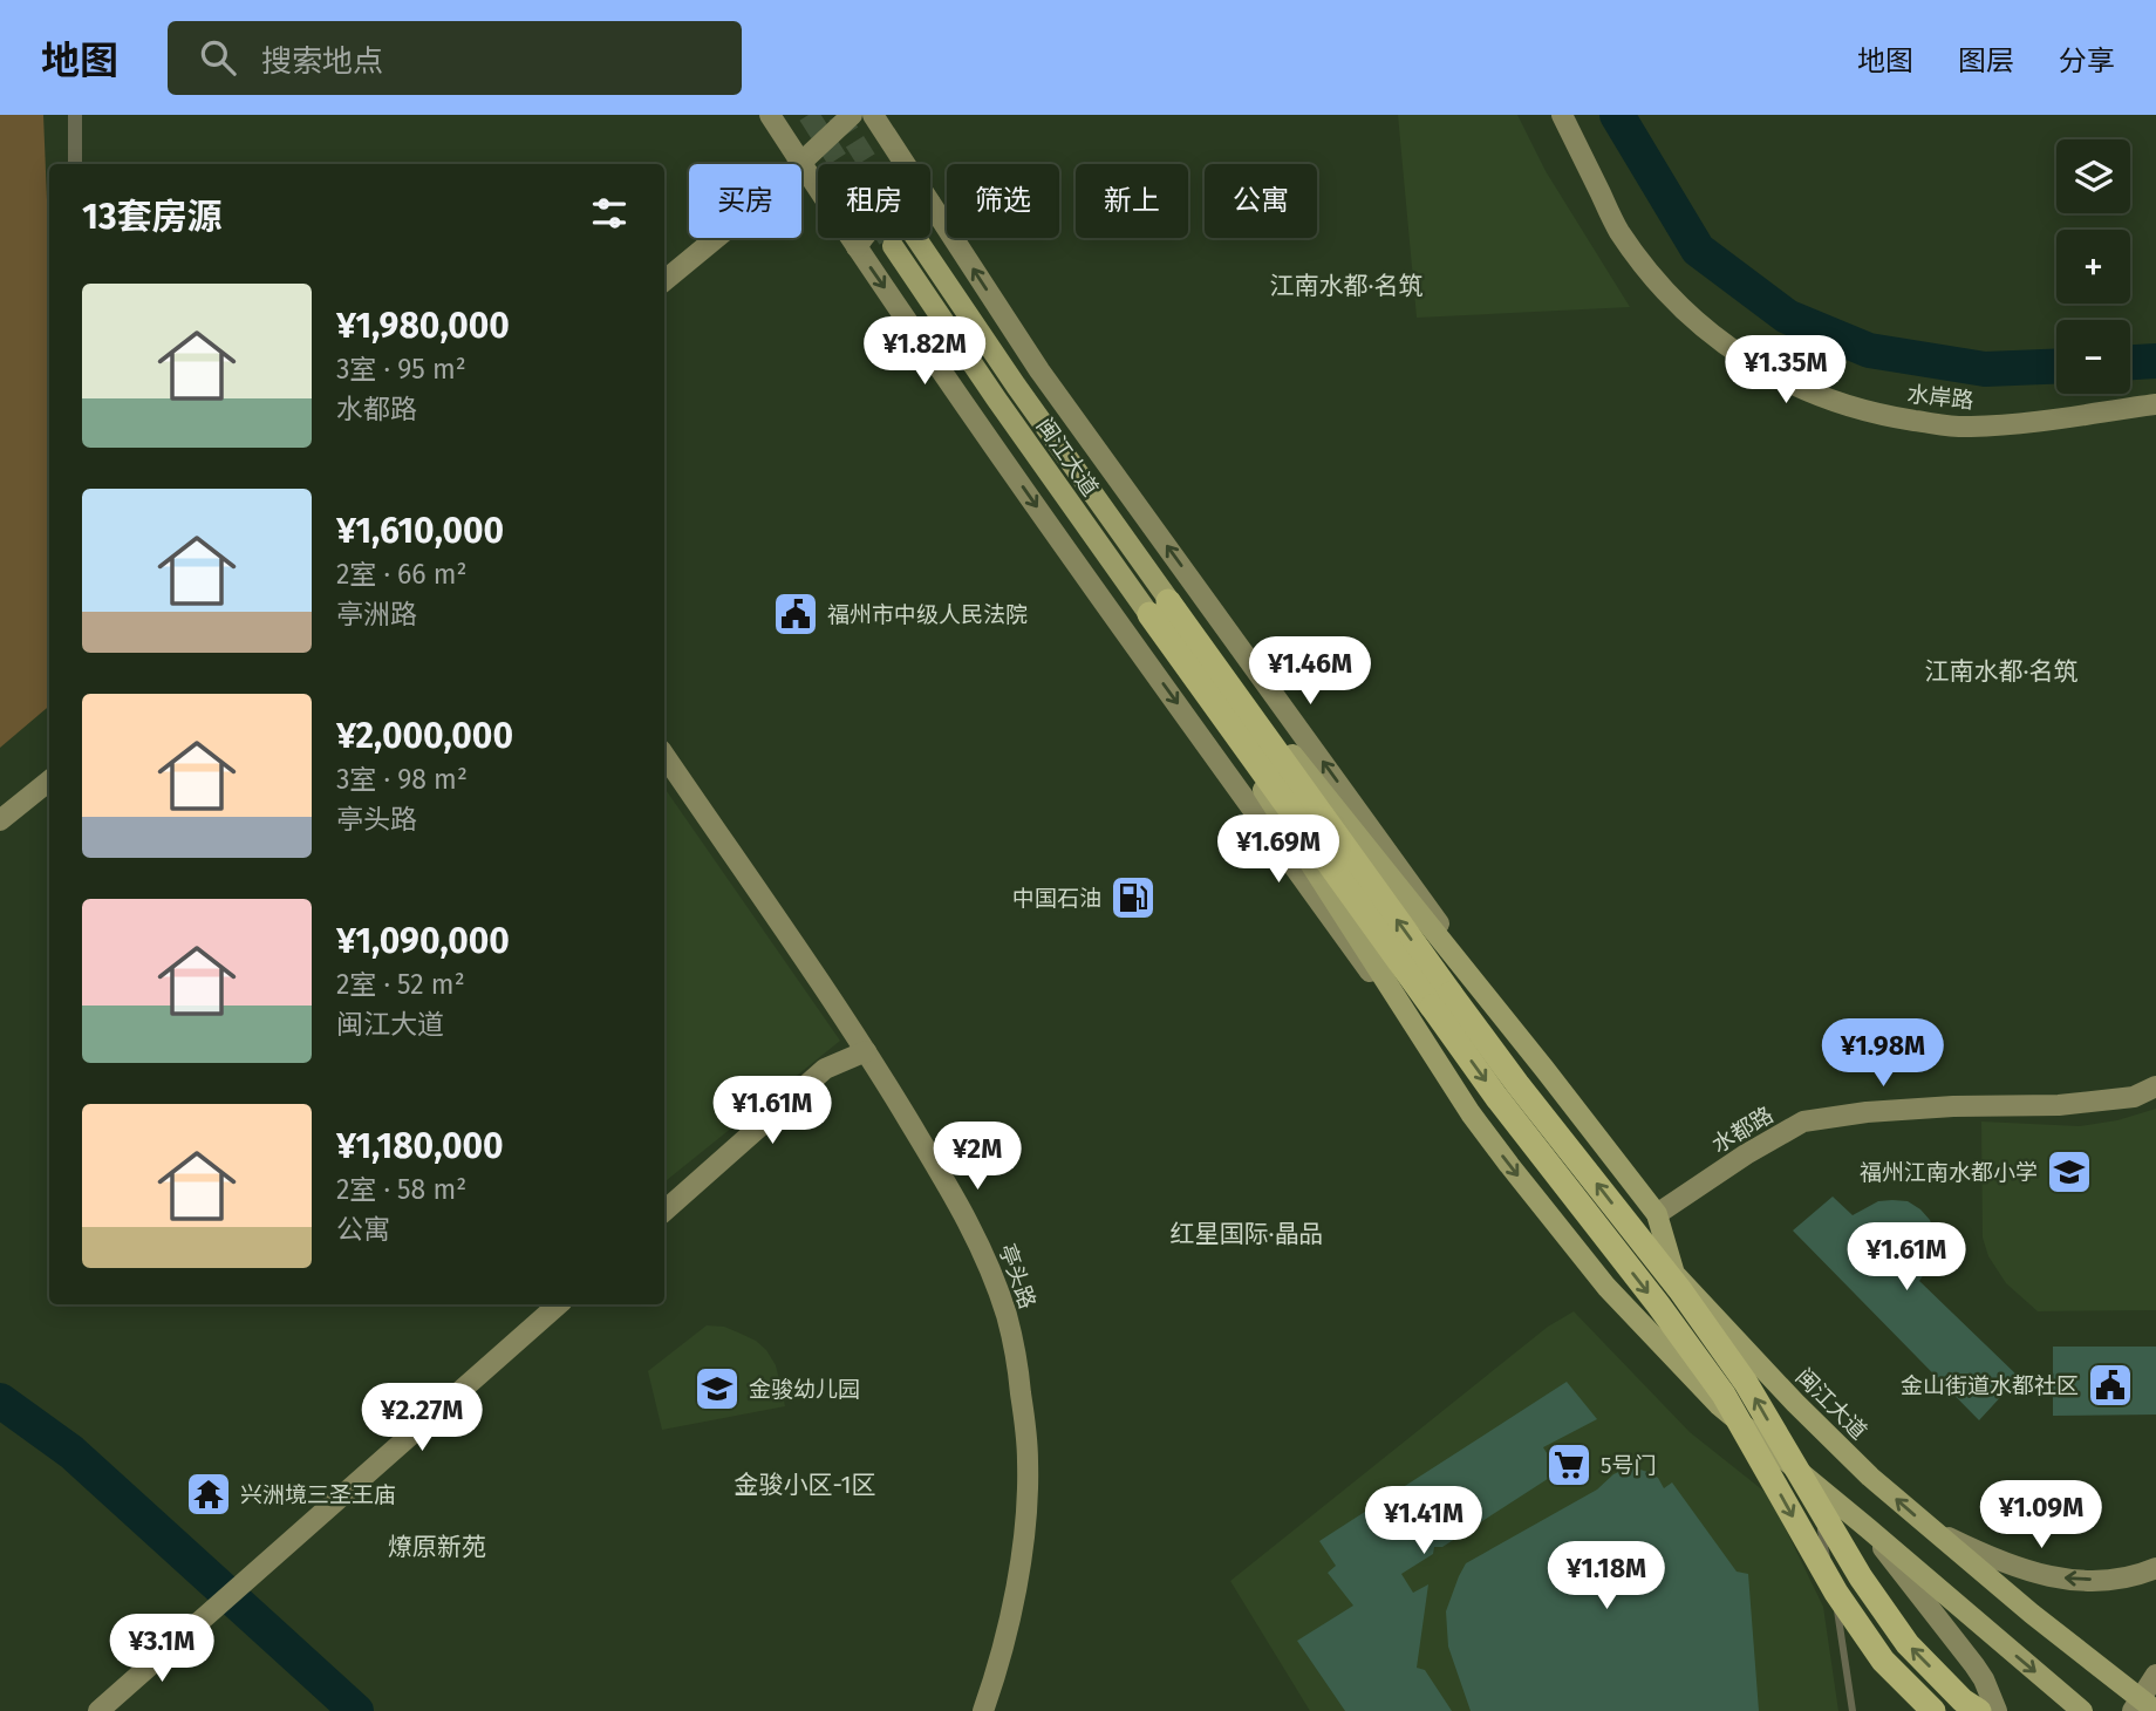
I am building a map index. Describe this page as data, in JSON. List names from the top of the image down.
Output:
{
  "streets": {
    "main road": [
      "水岸路",
      "闽江大道",
      "水都路",
      "亭头路"
    ]
  },
  "crossings": [
    ["闽江大道", "水都路"]
  ],
  "districts": [
    "江南水都·名筑",
    "江南水都·名筑",
    "红星国际·晶品",
    "金骏小区-1区",
    "燎原新苑"
  ],
  "places": {
    "public building": ["福州市中级人民法院", "金山街道水都社区"],
    "fuel station": ["中国石油"],
    "school or university": ["福州江南水都小学", "金骏幼儿园"],
    "supermarket": ["5号门"],
    "temple": ["兴洲境三圣王庙"]
  },
  "page": {
    "header": "地图",
    "search": "搜索地点",
    "nav": ["地图", "图层", "分享"],
    "map_buttons": ["+", "−"],
    "chip": [
      "买房",
      "租房",
      "筛选",
      "新上",
      "公寓"
    ],
    "heading": "13套房源",
    "list": [
      {
        "name": "¥1,980,000",
        "note": "3室 · 95 m² · 水都路"
      },
      {
        "name": "¥1,610,000",
        "note": "2室 · 66 m² · 亭洲路"
      },
      {
        "name": "¥2,000,000",
        "note": "3室 · 98 m² · 亭头路"
      },
      {
        "name": "¥1,090,000",
        "note": "2室 · 52 m² · 闽江大道"
      },
      {
        "name": "¥1,180,000",
        "note": "2室 · 58 m² · 公寓"
      }
    ],
    "price": [
      "¥1.82M",
      "¥1.35M",
      "¥1.46M",
      "¥1.69M",
      "¥1.98M",
      "¥1.61M",
      "¥2M",
      "¥1.61M",
      "¥2.27M",
      "¥1.09M",
      "¥1.41M",
      "¥1.18M",
      "¥3.1M"
    ]
  }
}
